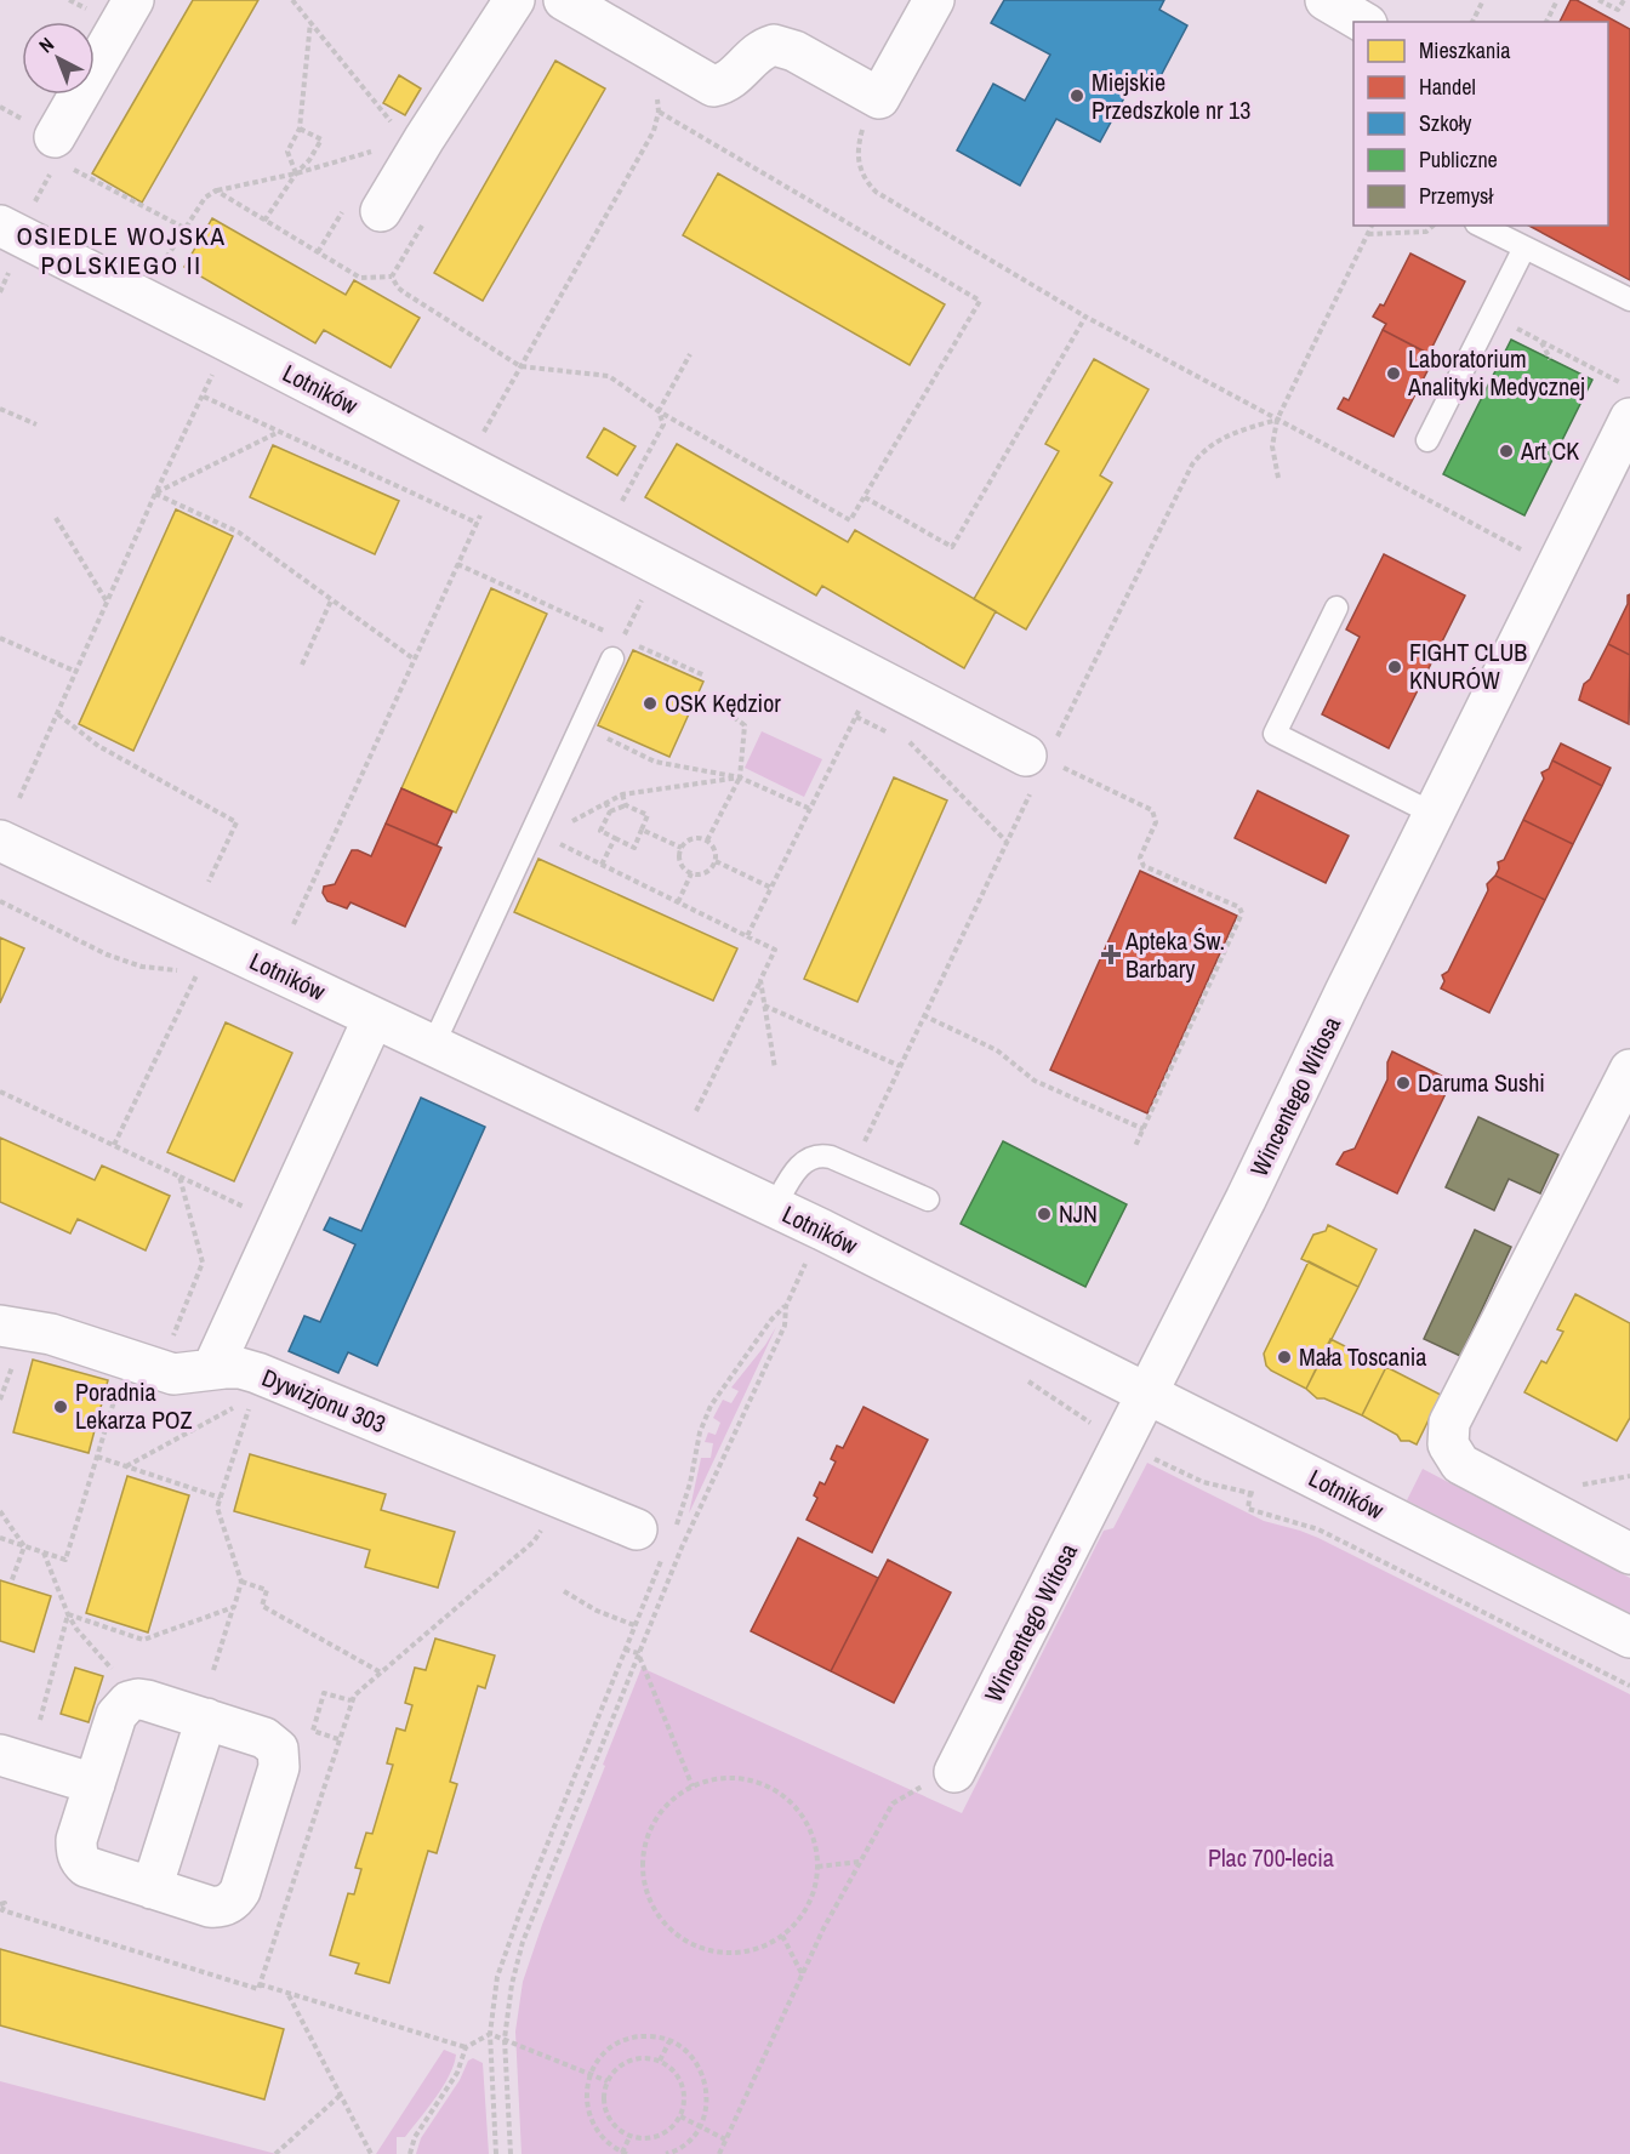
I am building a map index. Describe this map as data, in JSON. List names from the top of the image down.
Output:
{
  "streets": {
    "street": ["Lotników", "Wincentego Witosa", "Dywizjonu 303"]
  },
  "crossings": [
    ["Lotników", "Wincentego Witosa"]
  ],
  "districts": ["OSIEDLE WOJSKA POLSKIEGO II"],
  "parks": ["Plac 700-lecia"],
  "places": {
    "other": [
      "Miejskie Przedszkole nr 13",
      "Laboratorium Analityki Medycznej",
      "Art CK",
      "FIGHT CLUB KNURÓW",
      "OSK Kędzior",
      "Daruma Sushi",
      "NJN",
      "Mała Toscania",
      "Poradnia Lekarza POZ"
    ],
    "health": ["Apteka Św. Barbary"]
  },
  "legend": [
    "Mieszkania",
    "Handel",
    "Szkoły",
    "Publiczne",
    "Przemysł"
  ],
  "north": "top left"
}
